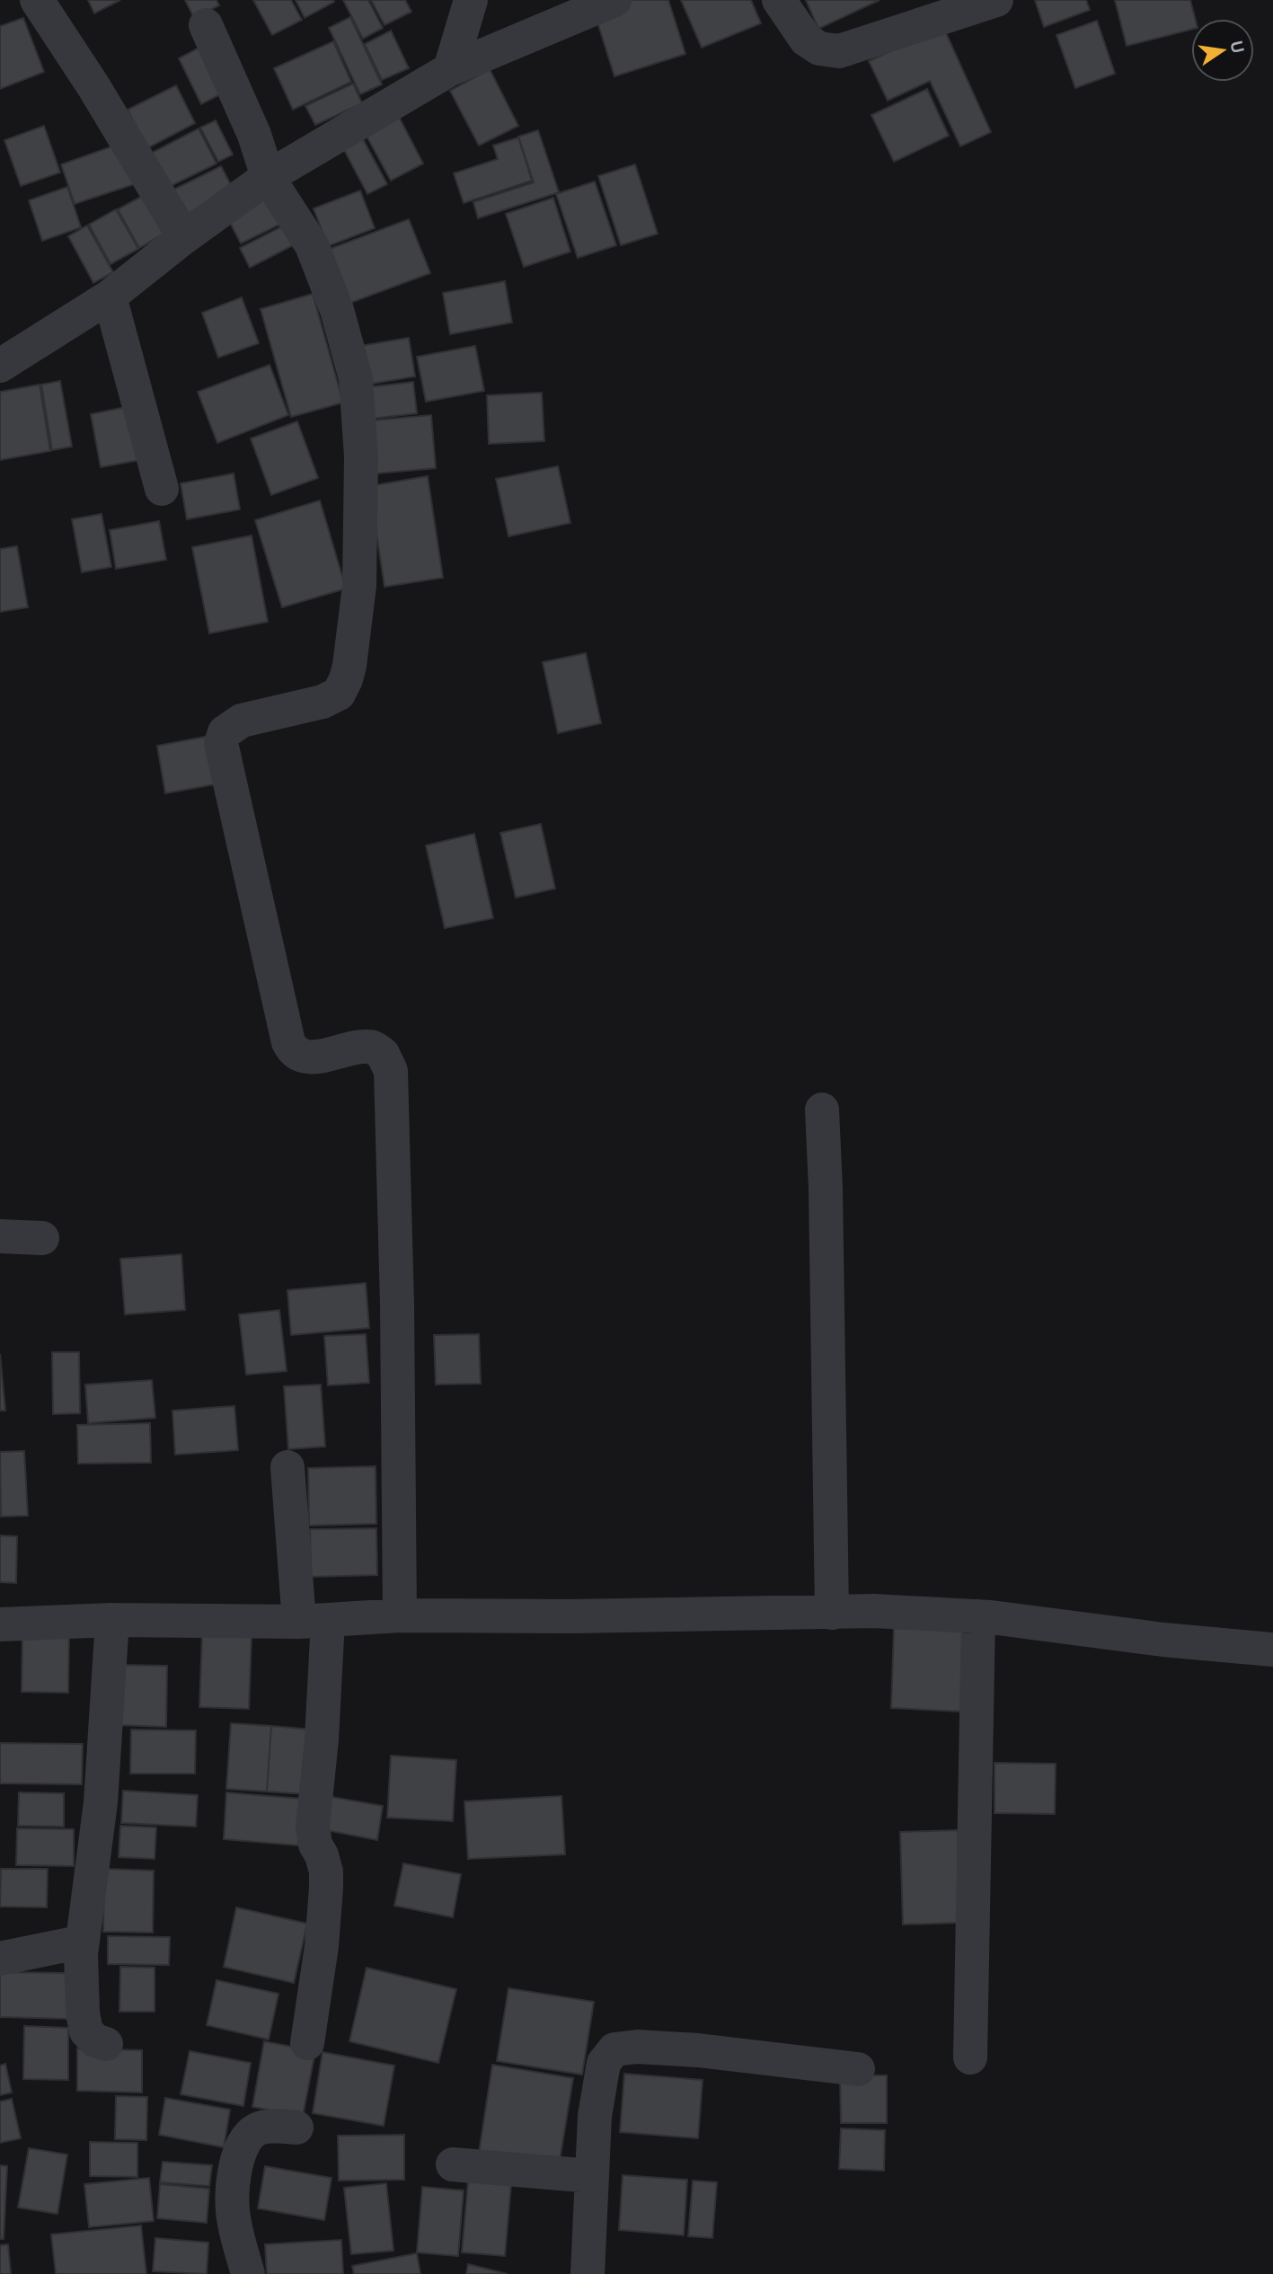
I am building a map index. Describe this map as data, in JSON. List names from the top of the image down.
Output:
{
  "north": "right"
}
